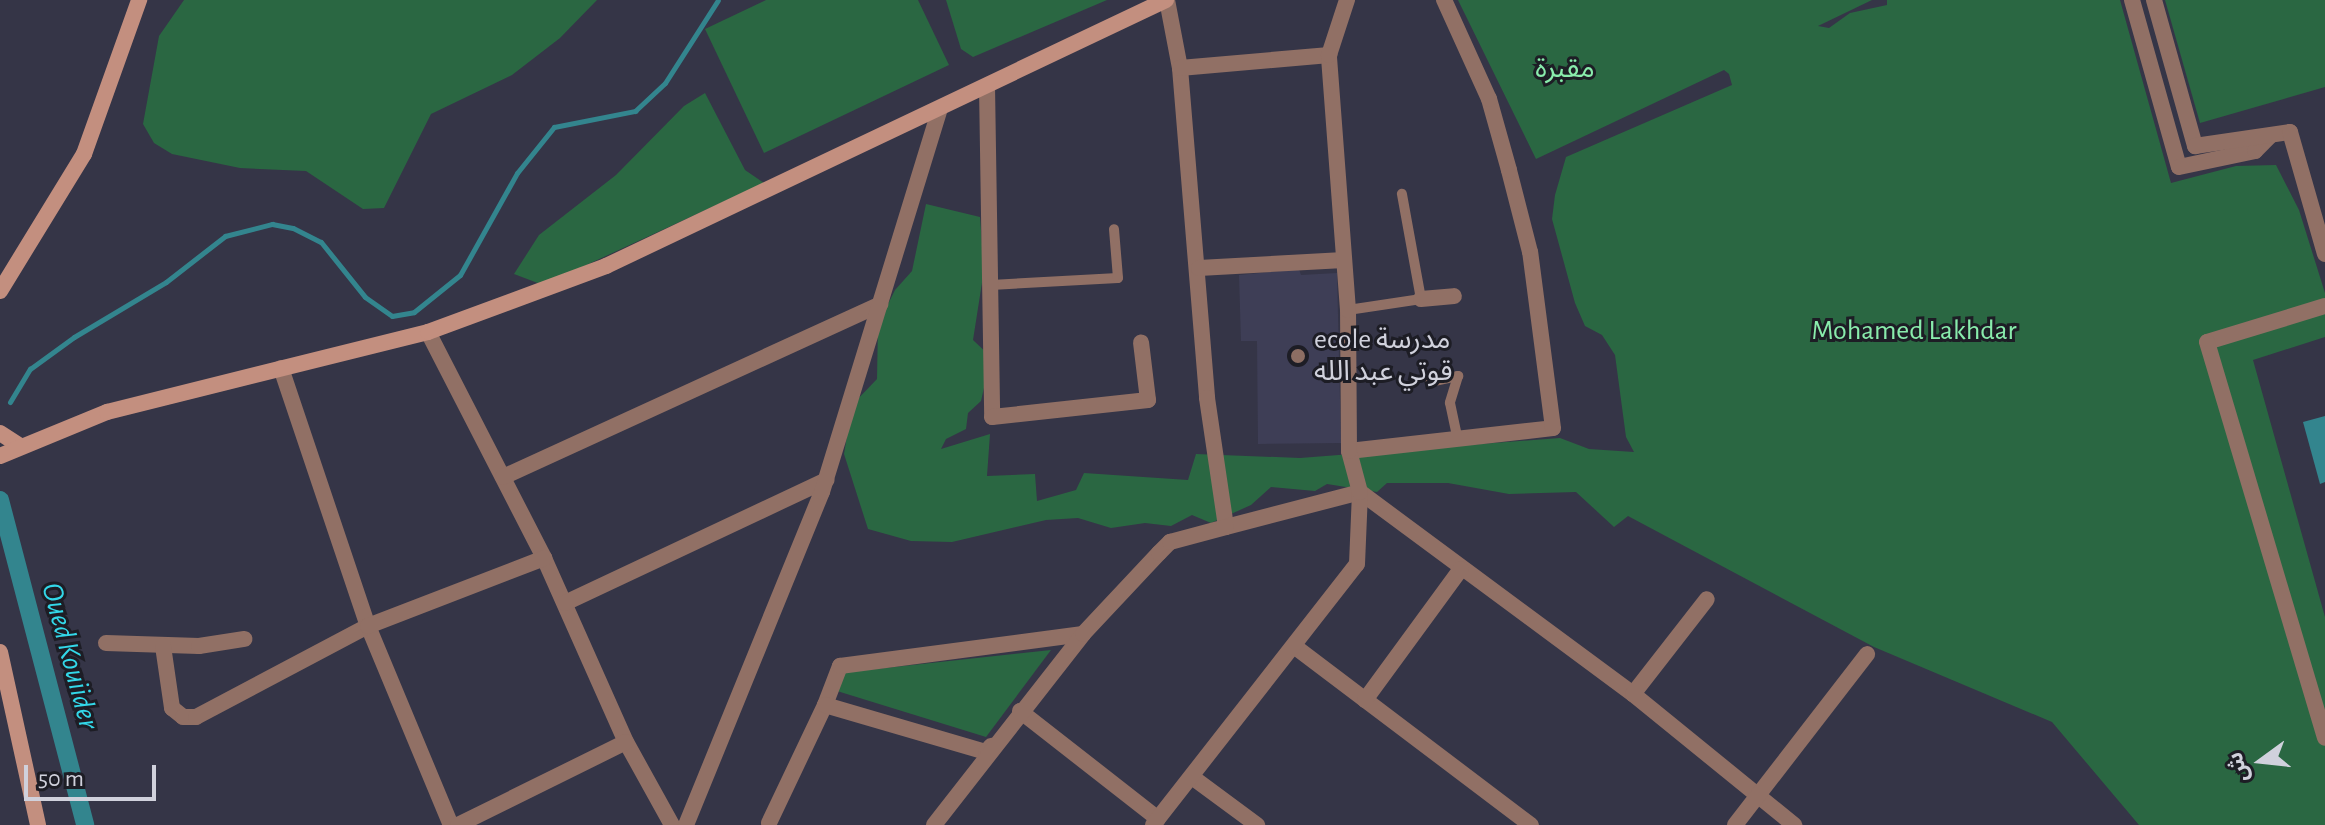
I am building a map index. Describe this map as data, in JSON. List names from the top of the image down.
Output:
{
  "water": ["Oued Kouiider"],
  "parks": ["مقبرة", "Mohamed Lakhdar"],
  "places": ["ecole مدرسة قوتي عبد الله"],
  "scale_bar": "50 m",
  "north": "left"
}
